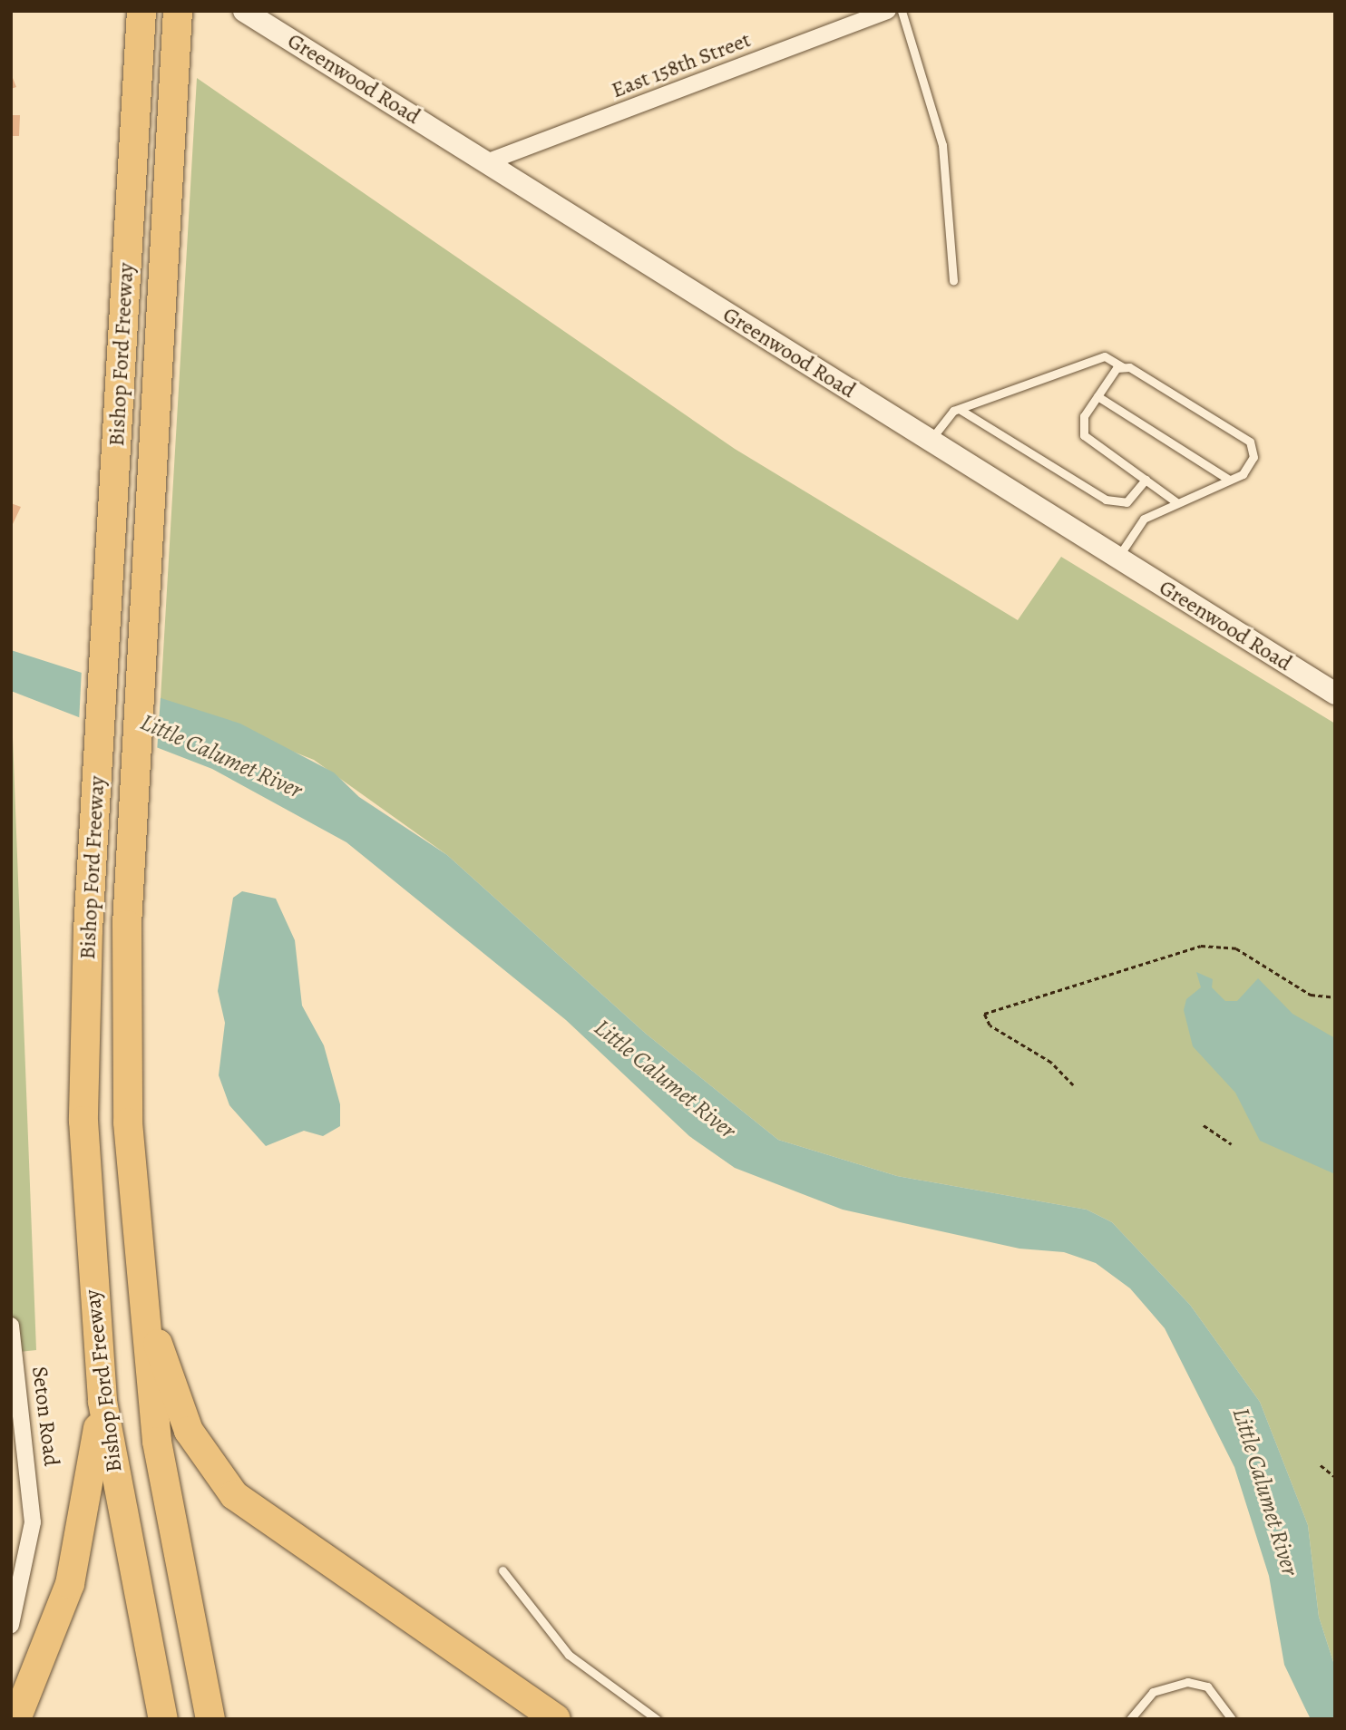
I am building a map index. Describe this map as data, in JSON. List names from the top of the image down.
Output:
{
  "streets": {
    "highway": ["Bishop Ford Freeway"],
    "street": ["East 158th Street", "Greenwood Road", "Seton Road"]
  },
  "crossings": [
    ["East 158th Street", "Greenwood Road"]
  ],
  "water": ["Little Calumet River"]
}
